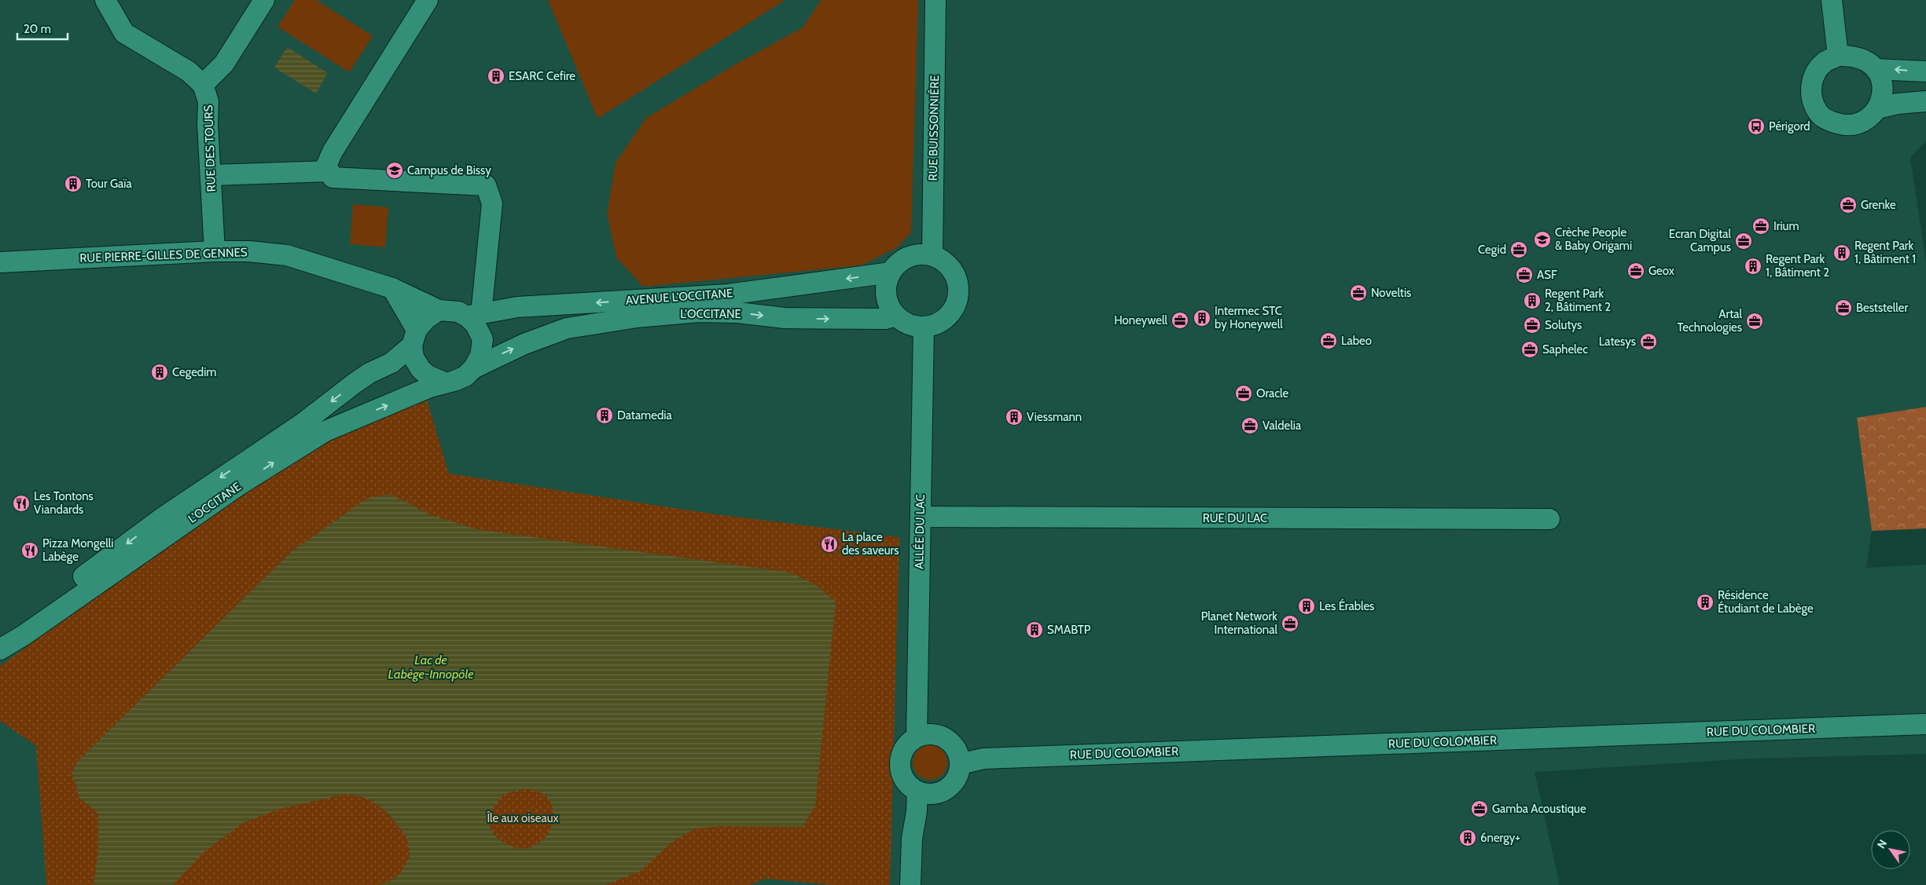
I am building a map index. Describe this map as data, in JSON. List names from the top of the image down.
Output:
{
  "streets": {
    "street": [
      "RUE BUISSONNIÈRE",
      "RUE DES TOURS",
      "RUE PIERRE-GILLES DE GENNES",
      "AVENUE L'OCCITANE",
      "L'OCCITANE",
      "RUE DU LAC",
      "ALLÉE DU LAC",
      "RUE DU COLOMBIER"
    ]
  },
  "crossings": [
    ["RUE BUISSONNIÈRE", "AVENUE L'OCCITANE"],
    ["RUE BUISSONNIÈRE", "L'OCCITANE"],
    ["RUE BUISSONNIÈRE", "ALLÉE DU LAC"],
    ["RUE DES TOURS", "RUE PIERRE-GILLES DE GENNES"],
    ["RUE PIERRE-GILLES DE GENNES", "AVENUE L'OCCITANE"],
    ["RUE PIERRE-GILLES DE GENNES", "L'OCCITANE"],
    ["AVENUE L'OCCITANE", "L'OCCITANE"],
    ["AVENUE L'OCCITANE", "ALLÉE DU LAC"],
    ["L'OCCITANE", "ALLÉE DU LAC"],
    ["RUE DU LAC", "ALLÉE DU LAC"],
    ["ALLÉE DU LAC", "RUE DU COLOMBIER"]
  ],
  "water": ["Lac de Labège-Innopôle"],
  "parks": ["Île aux oiseaux"],
  "places": {
    "building": [
      "ESARC Cefire",
      "Tour Gaïa",
      "Regent Park 1, Bâtiment 1",
      "Regent Park 1, Bâtiment 2",
      "Regent Park 2, Bâtiment 2",
      "Intermec STC by Honeywell",
      "Cegedim",
      "Datamedia",
      "Viessmann",
      "Résidence Étudiant de Labège",
      "Les Érables",
      "SMABTP",
      "6nergy+"
    ],
    "bus stop": ["Périgord"],
    "school or university": ["Campus de Bissy", "Crèche People & Baby Origami"],
    "office": [
      "Grenke",
      "Irium",
      "Ecran Digital Campus",
      "Cegid",
      "Geox",
      "ASF",
      "Noveltis",
      "Beststeller",
      "Honeywell",
      "Artal Technologies",
      "Solutys",
      "Labeo",
      "Latesys",
      "Saphelec",
      "Oracle",
      "Valdelia",
      "Planet Network International",
      "Gamba Acoustique"
    ],
    "restaurant": ["Les Tontons Viandards", "La place des saveurs", "Pizza Mongelli Labège"]
  },
  "scale_bar": "20 m",
  "north": "top left"
}
